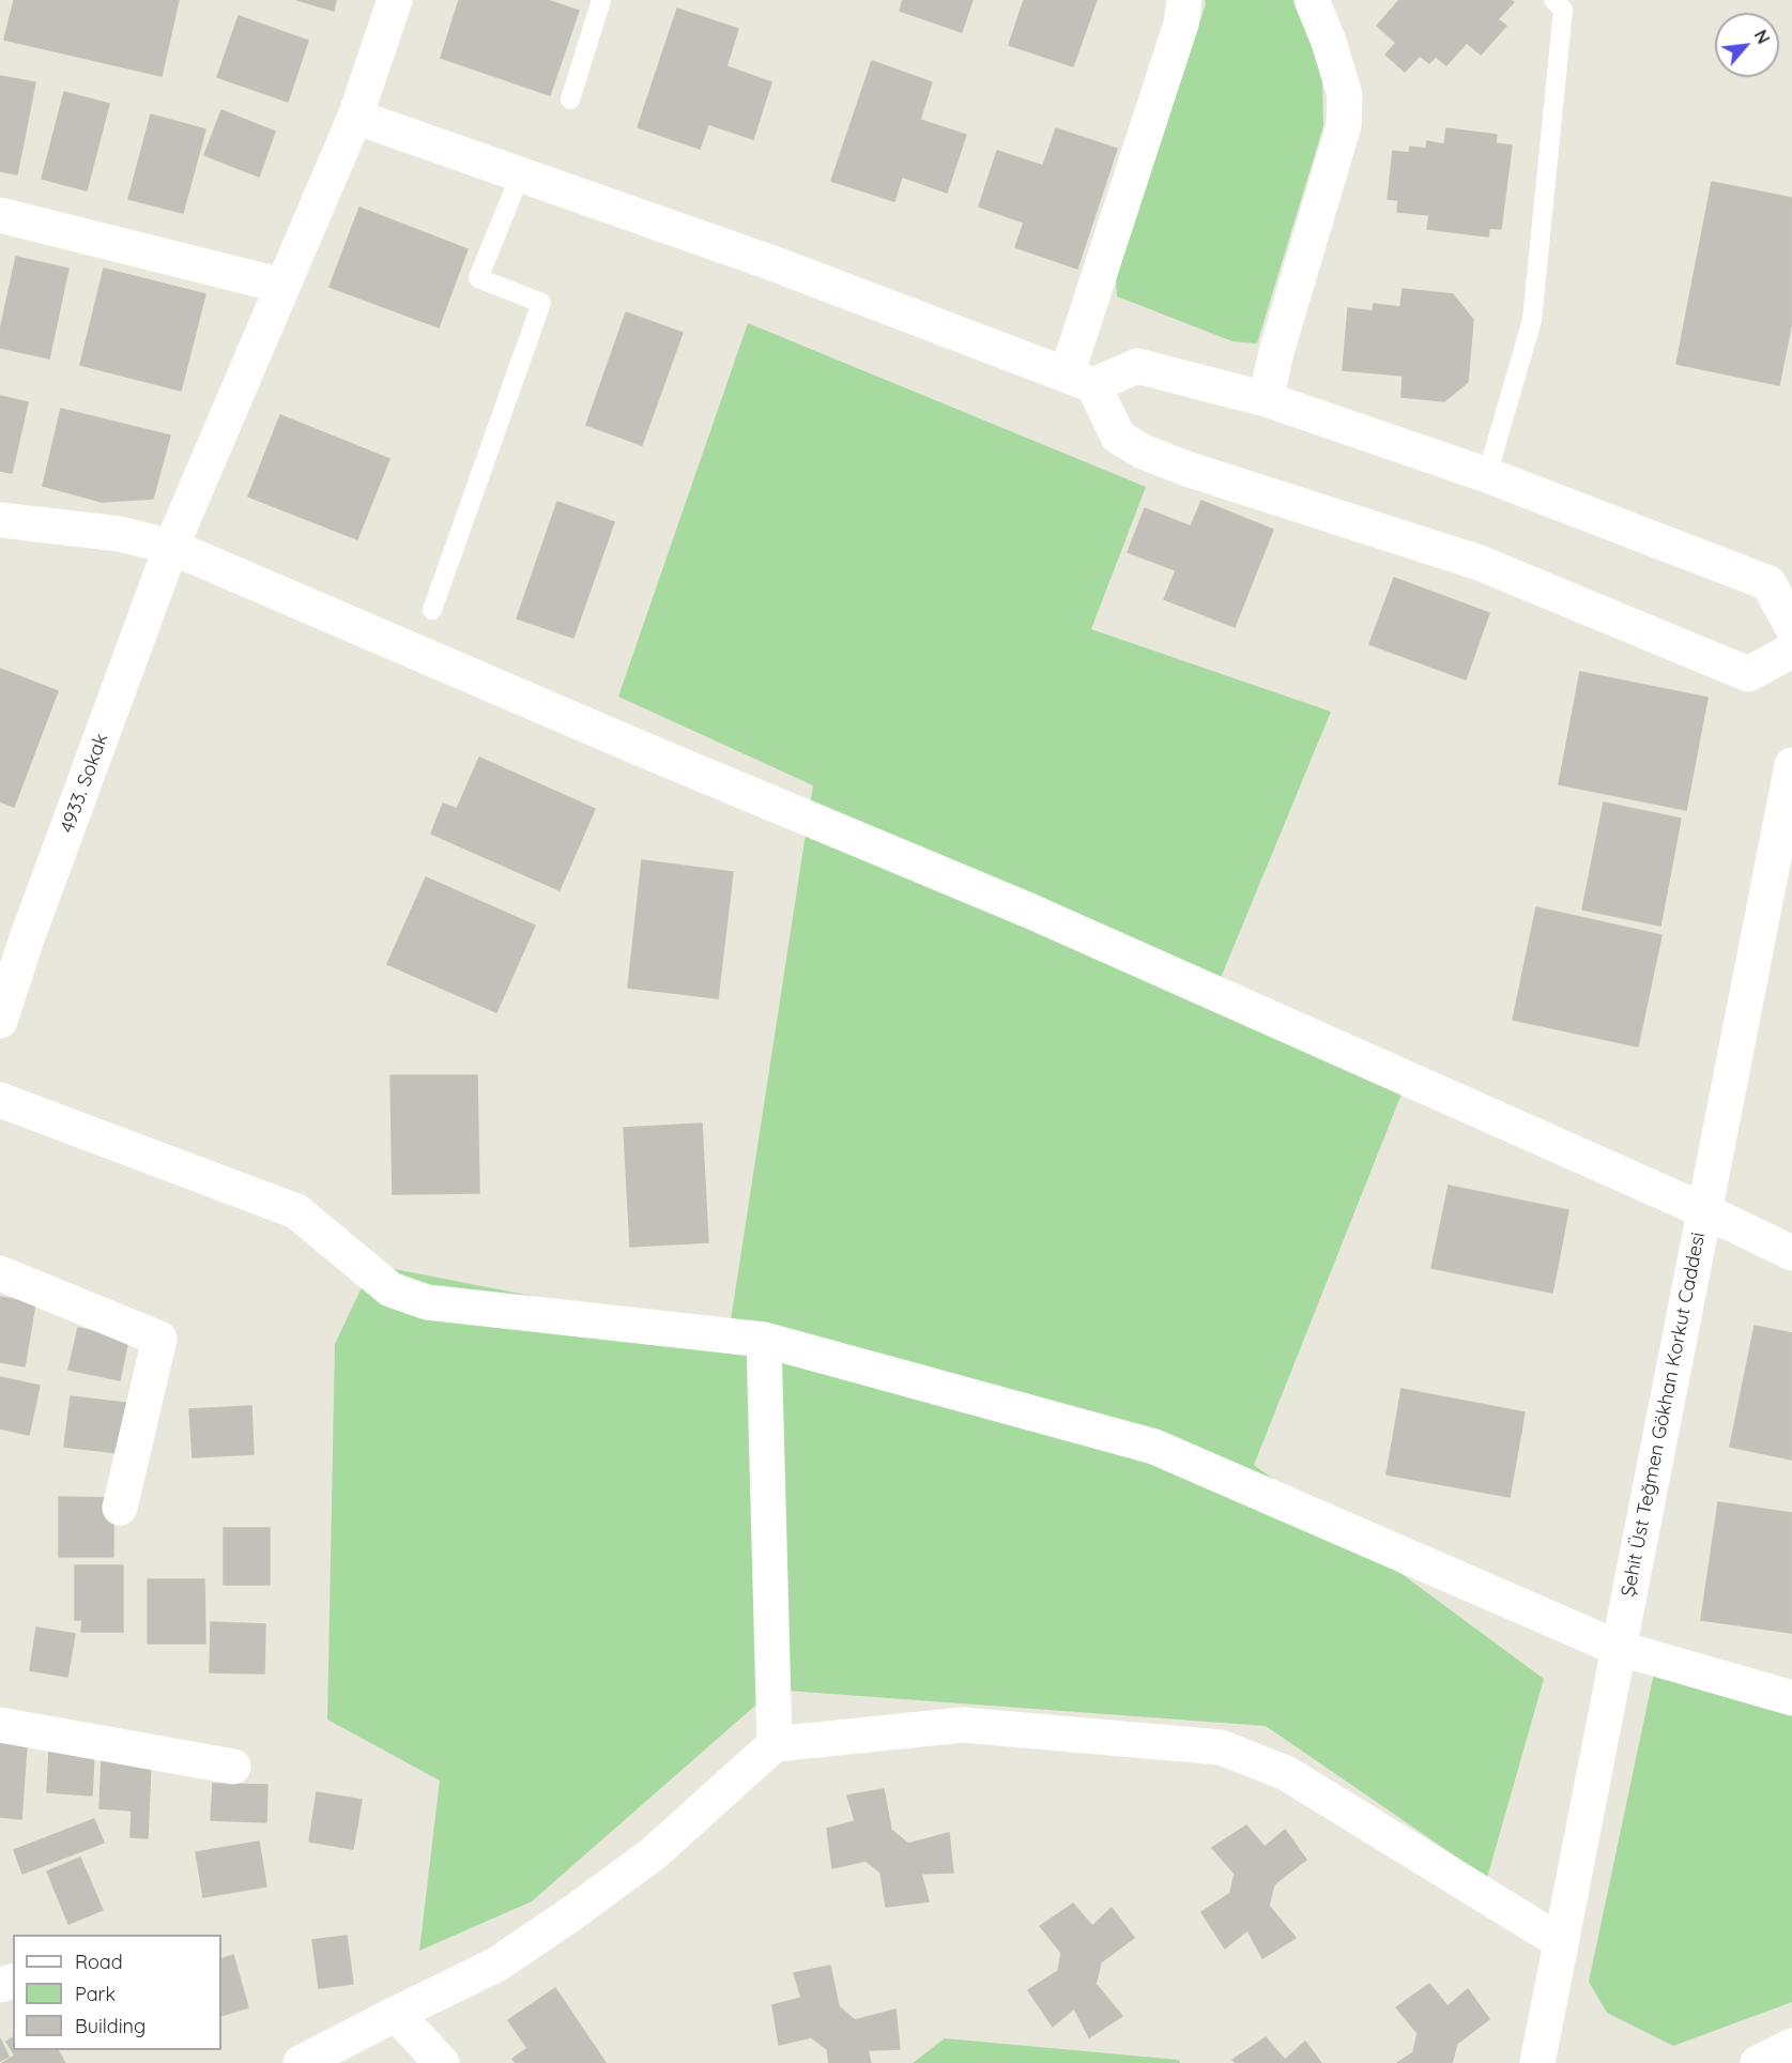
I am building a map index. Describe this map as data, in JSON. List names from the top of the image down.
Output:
{
  "streets": {
    "street": ["4933. Sokak", "Şehit Üst Teğmen Gökhan Korkut Caddesi"]
  },
  "legend": ["Road", "Park", "Building"],
  "north": "top right"
}
